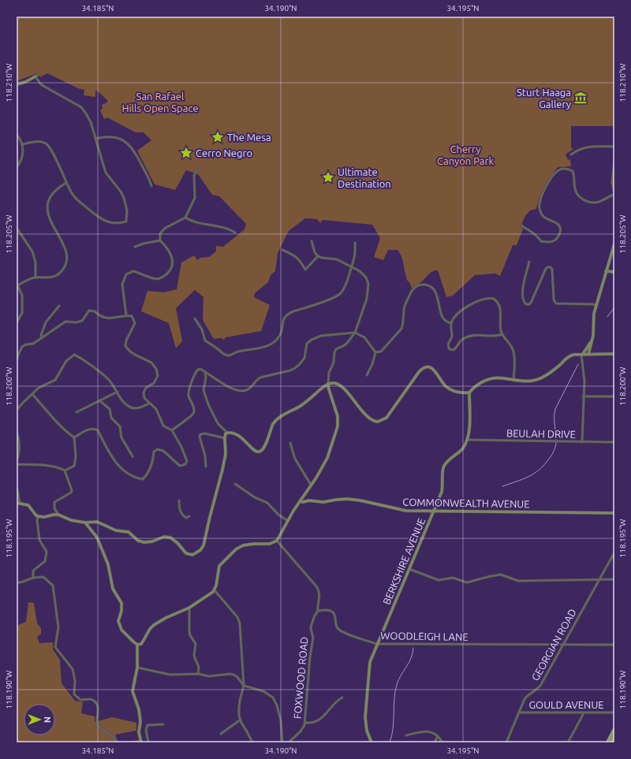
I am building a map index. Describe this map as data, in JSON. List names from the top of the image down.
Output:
{
  "streets": {
    "street": [
      "BEULAH DRIVE",
      "COMMONWEALTH AVENUE",
      "BERKSHIRE AVENUE",
      "WOODLEIGH LANE",
      "GEORGIAN ROAD",
      "FOXWOOD ROAD",
      "GOULD AVENUE"
    ]
  },
  "crossings": [
    ["BEULAH DRIVE", "BERKSHIRE AVENUE"],
    ["COMMONWEALTH AVENUE", "BERKSHIRE AVENUE"],
    ["BERKSHIRE AVENUE", "WOODLEIGH LANE"],
    ["WOODLEIGH LANE", "GEORGIAN ROAD"],
    ["WOODLEIGH LANE", "FOXWOOD ROAD"],
    ["GEORGIAN ROAD", "GOULD AVENUE"]
  ],
  "parks": ["San Rafael Hills Open Space", "Cherry Canyon Park"],
  "places": {
    "museum": ["Sturt Haaga Gallery"],
    "place": ["The Mesa", "Cerro Negro", "Ultimate Destination"]
  },
  "north": "right",
  "coordinates": [
    "34.185°N",
    "34.190°N",
    "34.195°N",
    "118.210°W",
    "118.205°W",
    "118.200°W",
    "118.195°W",
    "118.190°W"
  ]
}
